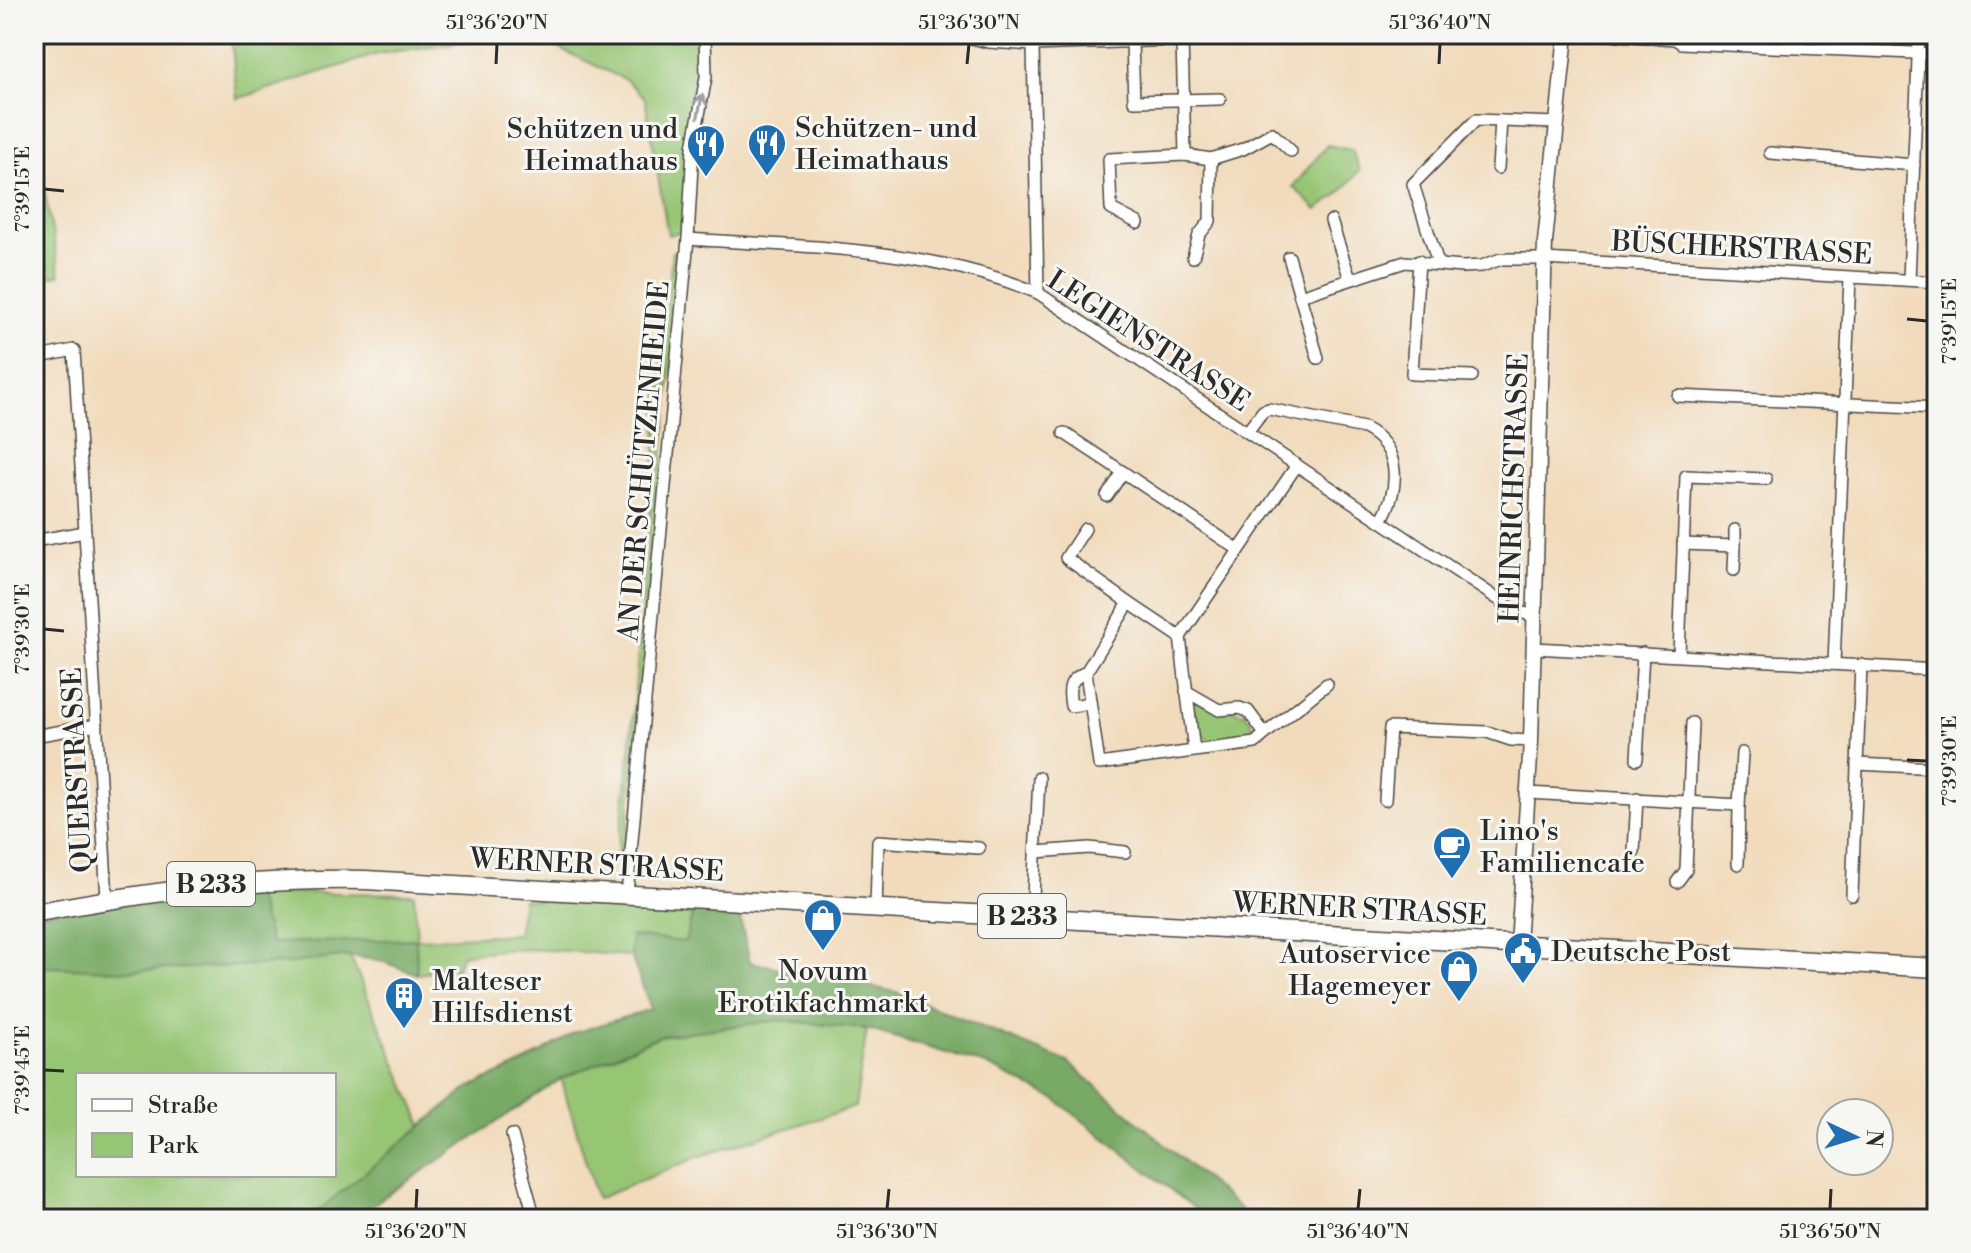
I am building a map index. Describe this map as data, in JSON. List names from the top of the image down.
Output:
{
  "streets": {
    "main road": ["WERNER STRASSE", "B 233"],
    "street": [
      "BÜSCHERSTRASSE",
      "LEGIENSTRASSE",
      "AN DER SCHÜTZENHEIDE",
      "HEINRICHSTRASSE",
      "QUERSTRASSE"
    ]
  },
  "crossings": [
    ["BÜSCHERSTRASSE", "HEINRICHSTRASSE"],
    ["LEGIENSTRASSE", "AN DER SCHÜTZENHEIDE"],
    ["LEGIENSTRASSE", "HEINRICHSTRASSE"],
    ["AN DER SCHÜTZENHEIDE", "WERNER STRASSE"],
    ["HEINRICHSTRASSE", "WERNER STRASSE"],
    ["QUERSTRASSE", "WERNER STRASSE"],
    ["QUERSTRASSE", "B 233"],
    ["WERNER STRASSE", "B 233"]
  ],
  "places": {
    "restaurant": ["Schützen- und Heimathaus", "Schützen und Heimathaus"],
    "cafe": ["Lino's Familiencafe"],
    "shop": ["Novum Erotikfachmarkt", "Autoservice Hagemeyer"],
    "public building": ["Deutsche Post"],
    "building": ["Malteser Hilfsdienst"]
  },
  "legend": ["Straße", "Park"],
  "north": "right",
  "coordinates": [
    "51°36'20\"N",
    "51°36'30\"N",
    "51°36'40\"N",
    "7°39'15\"E",
    "7°39'30\"E",
    "7°39'45\"E",
    "51°36'50\"N"
  ]
}
